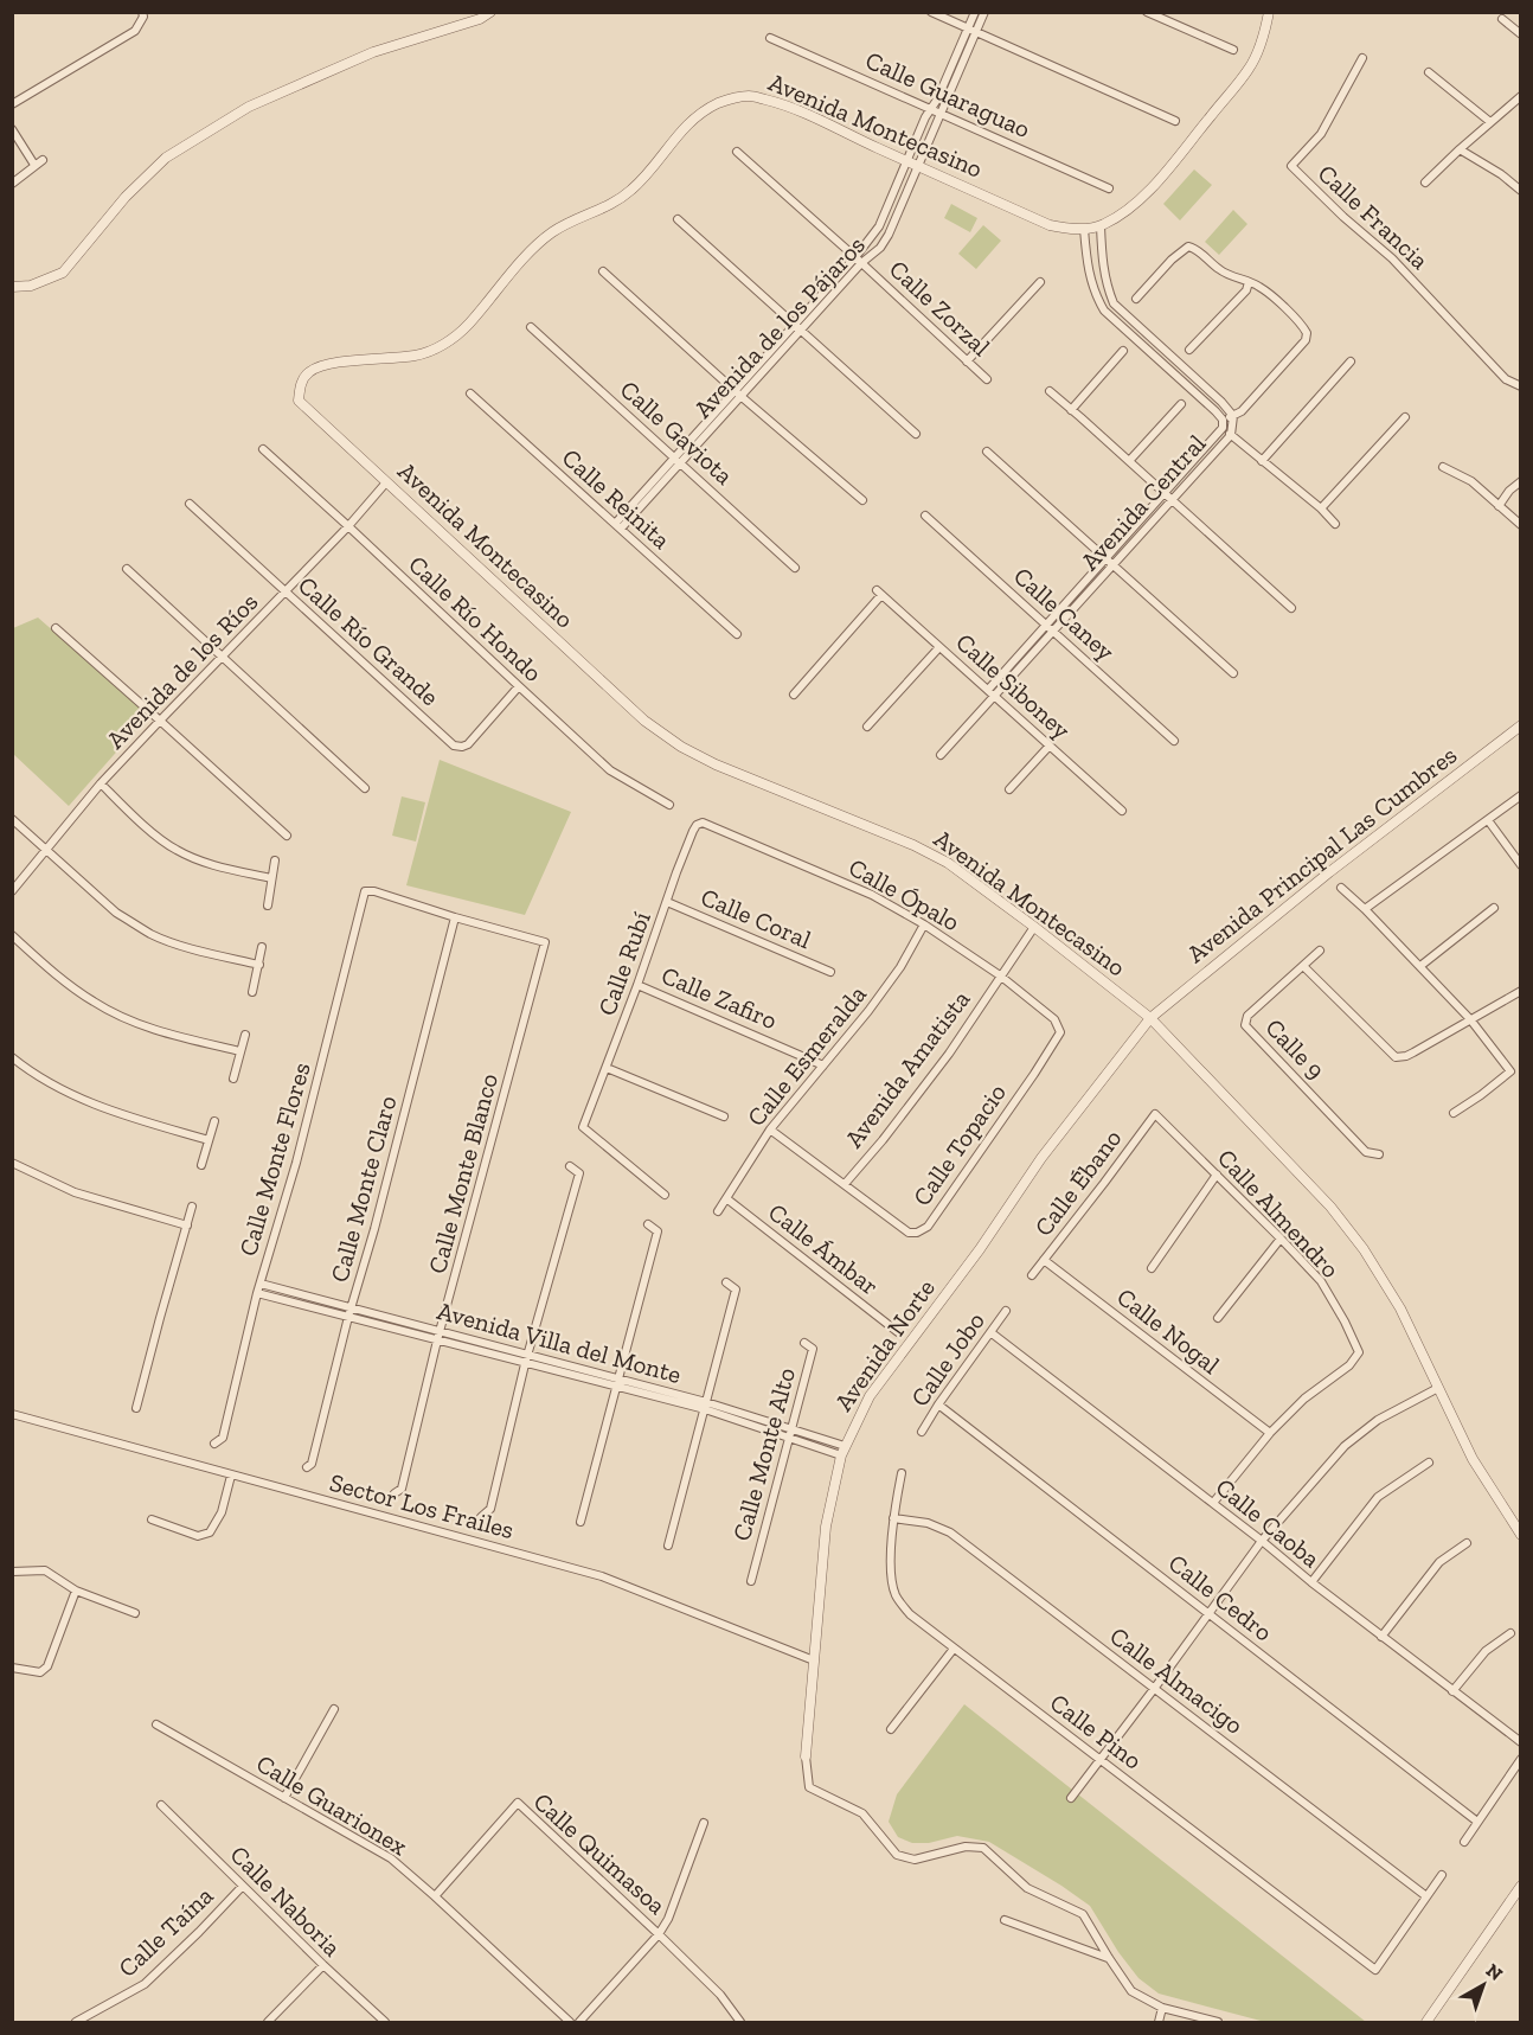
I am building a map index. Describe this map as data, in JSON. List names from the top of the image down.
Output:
{
  "streets": {
    "street": [
      "Calle Guaraguao",
      "Avenida Montecasino",
      "Calle Francia",
      "Calle Zorzal",
      "Avenida de los Pájaros",
      "Calle Gaviota",
      "Calle Reinita",
      "Avenida Central",
      "Calle Caney",
      "Calle Río Hondo",
      "Calle Río Grande",
      "Avenida de los Ríos",
      "Calle Siboney",
      "Avenida Principal Las Cumbres",
      "Calle Ópalo",
      "Calle Coral",
      "Calle Rubí",
      "Calle Zafiro",
      "Calle 9",
      "Calle Esmeralda",
      "Avenida Amatista",
      "Calle Topacio",
      "Calle Monte Flores",
      "Calle Monte Blanco",
      "Calle Ébano",
      "Calle Monte Claro",
      "Calle Almendro",
      "Calle Ámbar",
      "Calle Nogal",
      "Avenida Villa del Monte",
      "Avenida Norte",
      "Calle Jobo",
      "Calle Monte Alto",
      "Sector Los Frailes",
      "Calle Caoba",
      "Calle Cedro",
      "Calle Almacigo",
      "Calle Pino",
      "Calle Guarionex",
      "Calle Quimasoa",
      "Calle Naboria",
      "Calle Taína"
    ]
  },
  "crossings": [
    ["Calle Guaraguao", "Avenida de los Pájaros"],
    ["Avenida Montecasino", "Avenida de los Pájaros"],
    ["Avenida Montecasino", "Avenida Central"],
    ["Avenida Montecasino", "Avenida de los Ríos"],
    ["Avenida Montecasino", "Avenida Principal Las Cumbres"],
    ["Avenida Montecasino", "Avenida Amatista"],
    ["Avenida Montecasino", "Avenida Norte"],
    ["Calle Zorzal", "Avenida de los Pájaros"],
    ["Avenida de los Pájaros", "Calle Gaviota"],
    ["Avenida de los Pájaros", "Calle Reinita"],
    ["Avenida Central", "Calle Caney"],
    ["Avenida Central", "Calle Siboney"],
    ["Calle Río Hondo", "Calle Río Grande"],
    ["Calle Río Hondo", "Avenida de los Ríos"],
    ["Calle Río Grande", "Avenida de los Ríos"],
    ["Avenida Principal Las Cumbres", "Avenida Norte"],
    ["Calle Ópalo", "Calle Rubí"],
    ["Calle Ópalo", "Calle Esmeralda"],
    ["Calle Ópalo", "Avenida Amatista"],
    ["Calle Ópalo", "Calle Topacio"],
    ["Calle Coral", "Calle Rubí"],
    ["Calle Rubí", "Calle Zafiro"],
    ["Calle Zafiro", "Calle Esmeralda"],
    ["Calle Esmeralda", "Calle Topacio"],
    ["Calle Esmeralda", "Calle Ámbar"],
    ["Avenida Amatista", "Calle Topacio"],
    ["Calle Monte Flores", "Calle Monte Blanco"],
    ["Calle Monte Flores", "Calle Monte Claro"],
    ["Calle Monte Flores", "Avenida Villa del Monte"],
    ["Calle Monte Blanco", "Calle Monte Claro"],
    ["Calle Monte Blanco", "Avenida Villa del Monte"],
    ["Calle Ébano", "Calle Almendro"],
    ["Calle Ébano", "Calle Nogal"],
    ["Calle Monte Claro", "Avenida Villa del Monte"],
    ["Calle Almendro", "Calle Nogal"],
    ["Calle Almendro", "Calle Caoba"],
    ["Avenida Villa del Monte", "Avenida Norte"],
    ["Avenida Villa del Monte", "Calle Monte Alto"],
    ["Avenida Norte", "Sector Los Frailes"],
    ["Calle Jobo", "Calle Caoba"],
    ["Calle Jobo", "Calle Cedro"],
    ["Calle Almacigo", "Calle Pino"],
    ["Calle Guarionex", "Calle Quimasoa"],
    ["Calle Naboria", "Calle Taína"]
  ],
  "north": "top right"
}
